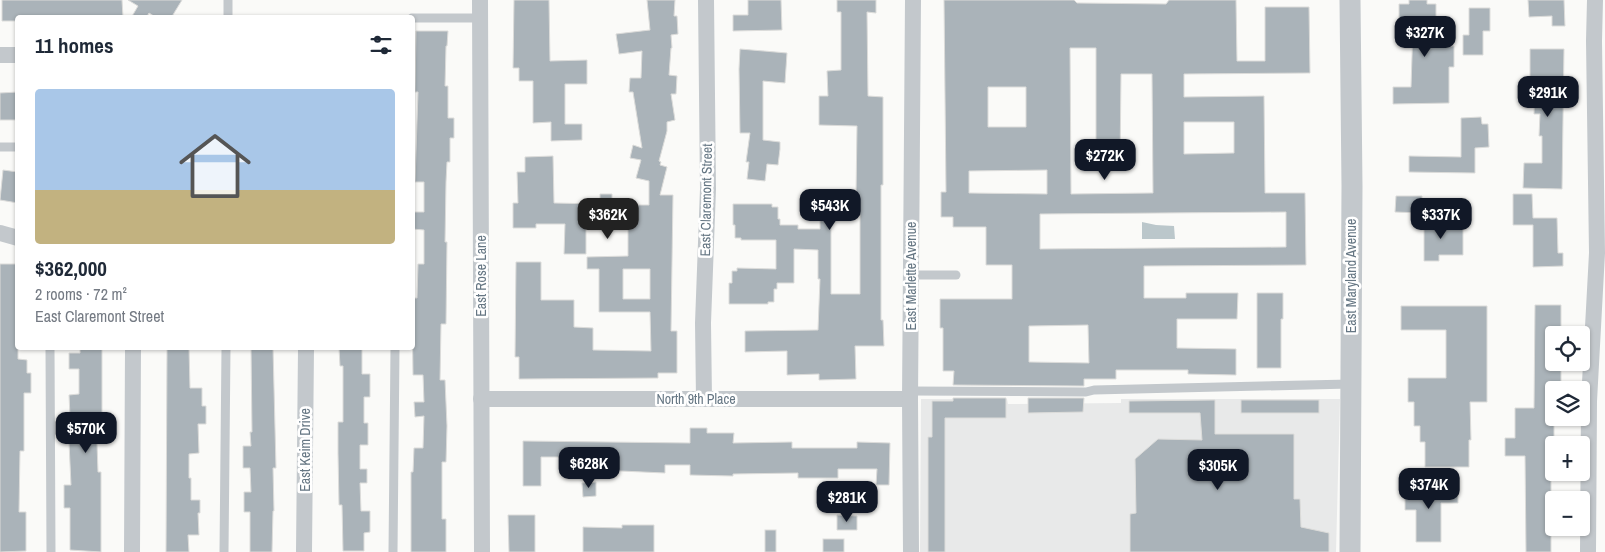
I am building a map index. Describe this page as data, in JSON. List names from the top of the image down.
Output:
{
  "streets": {
    "street": [
      "East Claremont Street",
      "East Rose Lane",
      "East Marlette Avenue",
      "East Maryland Avenue",
      "North 9th Place",
      "East Keim Drive"
    ]
  },
  "crossings": [
    ["East Claremont Street", "North 9th Place"],
    ["East Rose Lane", "North 9th Place"],
    ["East Marlette Avenue", "North 9th Place"]
  ],
  "page": {
    "heading": "11 homes",
    "price": [
      "$327K",
      "$291K",
      "$272K",
      "$543K",
      "$362K",
      "$337K",
      "$570K",
      "$628K",
      "$305K",
      "$374K",
      "$281K"
    ],
    "list": [
      {
        "name": "$362,000",
        "note": "2 rooms · 72 m² · East Claremont Street"
      }
    ],
    "map_buttons": ["+", "−"]
  }
}
